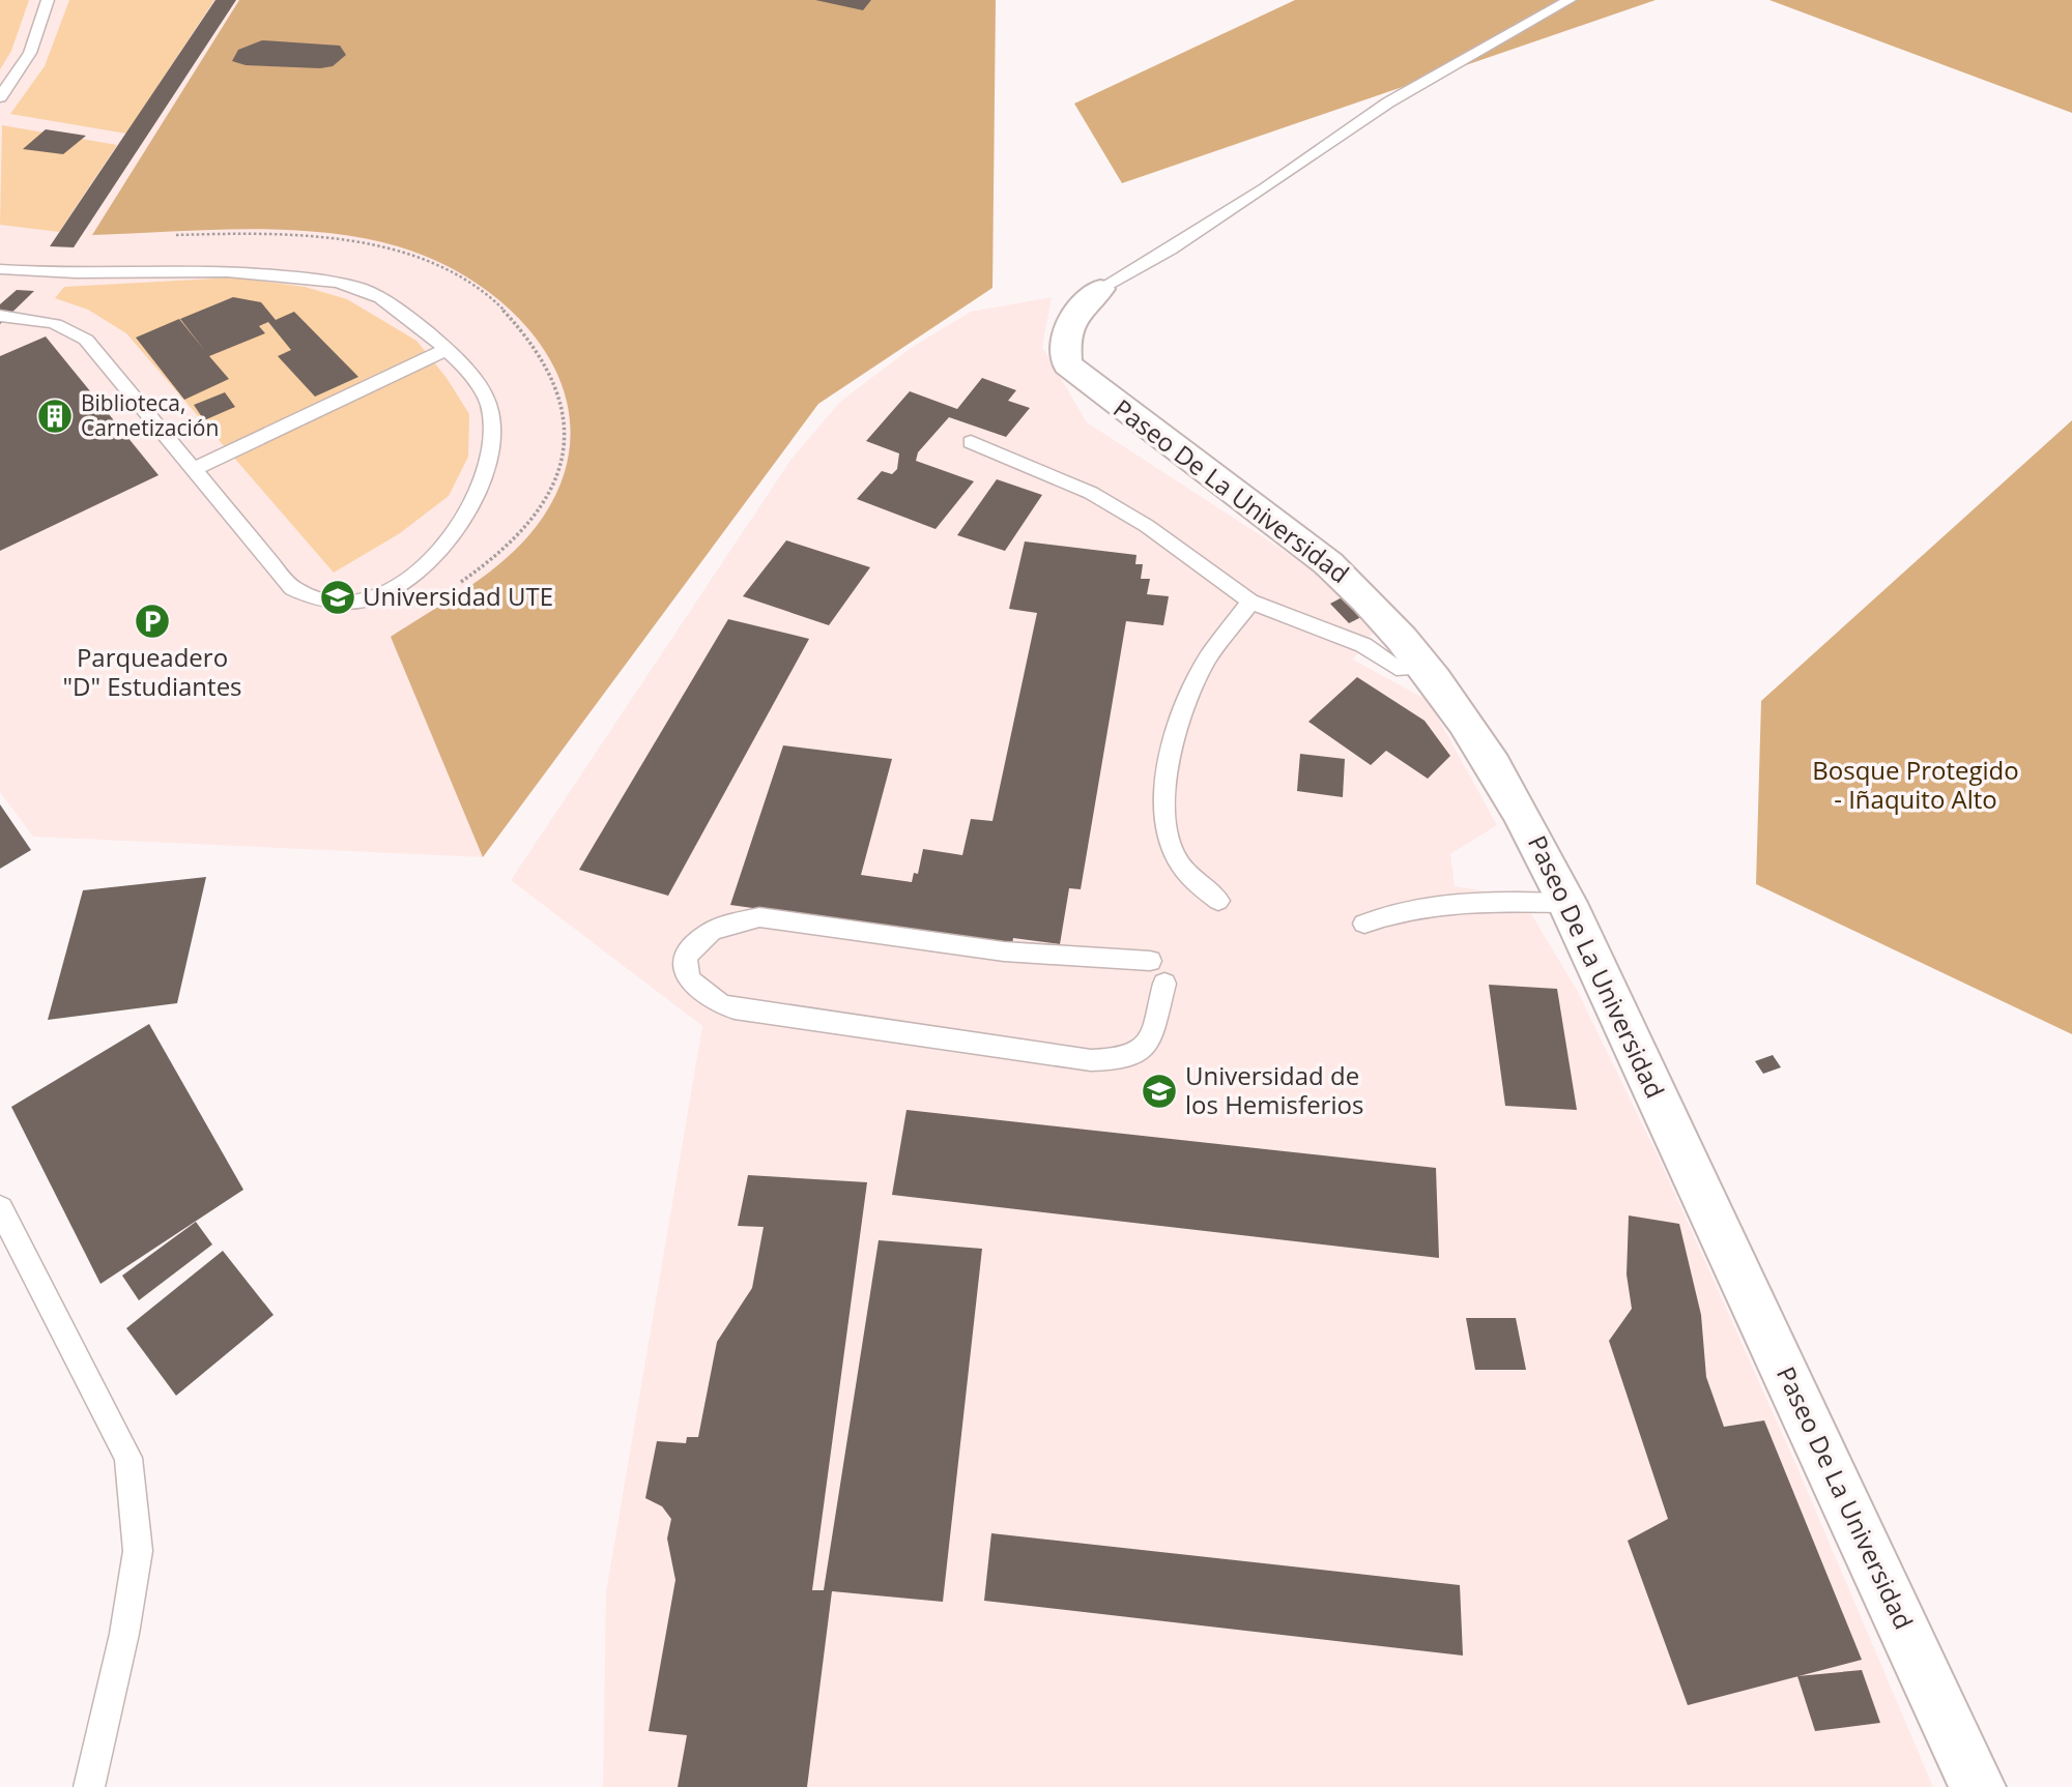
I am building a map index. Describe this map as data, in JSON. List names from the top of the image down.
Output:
{
  "streets": {
    "street": ["Paseo De La Universidad"]
  },
  "parks": ["Bosque Protegido - Iñaquito Alto"],
  "places": {
    "building": ["Biblioteca, Carnetización"],
    "school or university": ["Universidad UTE", "Universidad de los Hemisferios"],
    "parking": ["Parqueadero \"D\" Estudiantes"]
  }
}
